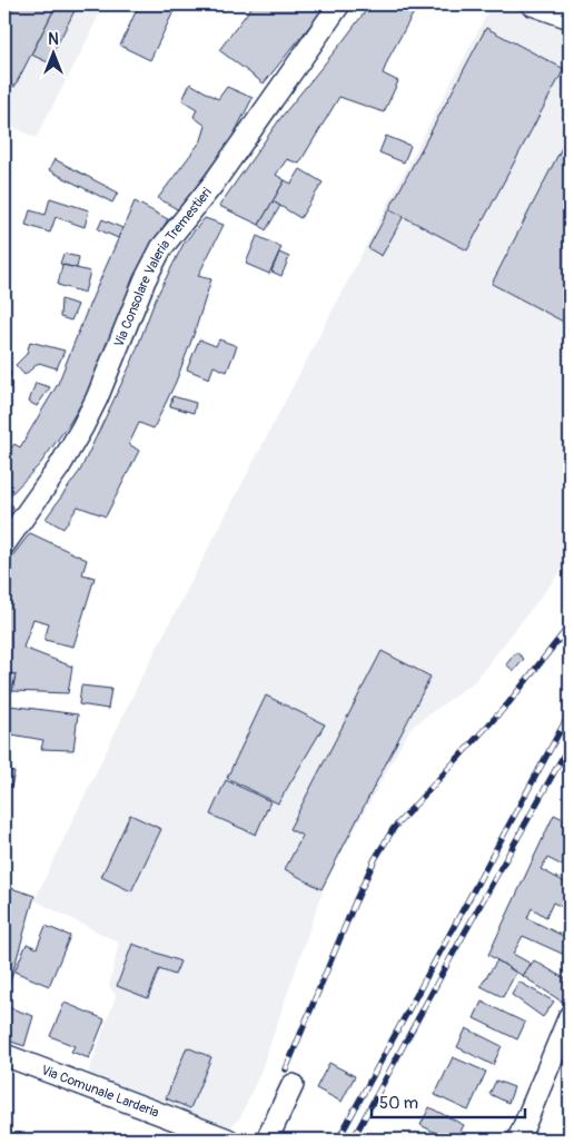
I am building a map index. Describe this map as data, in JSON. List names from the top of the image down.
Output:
{
  "streets": {
    "street": ["Via Consolare Valeria Tremestieri", "Via Comunale Larderia"]
  },
  "scale_bar": "50 m",
  "north": "top"
}
